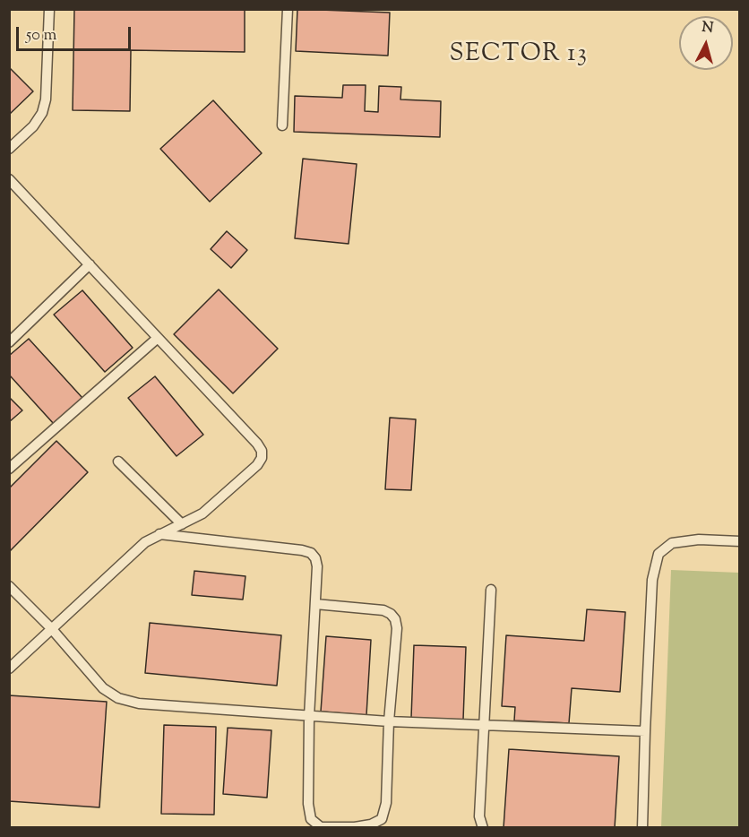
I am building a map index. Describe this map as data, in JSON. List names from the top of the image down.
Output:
{
  "districts": ["SECTOR 13"],
  "scale_bar": "50 m",
  "north": "top"
}
